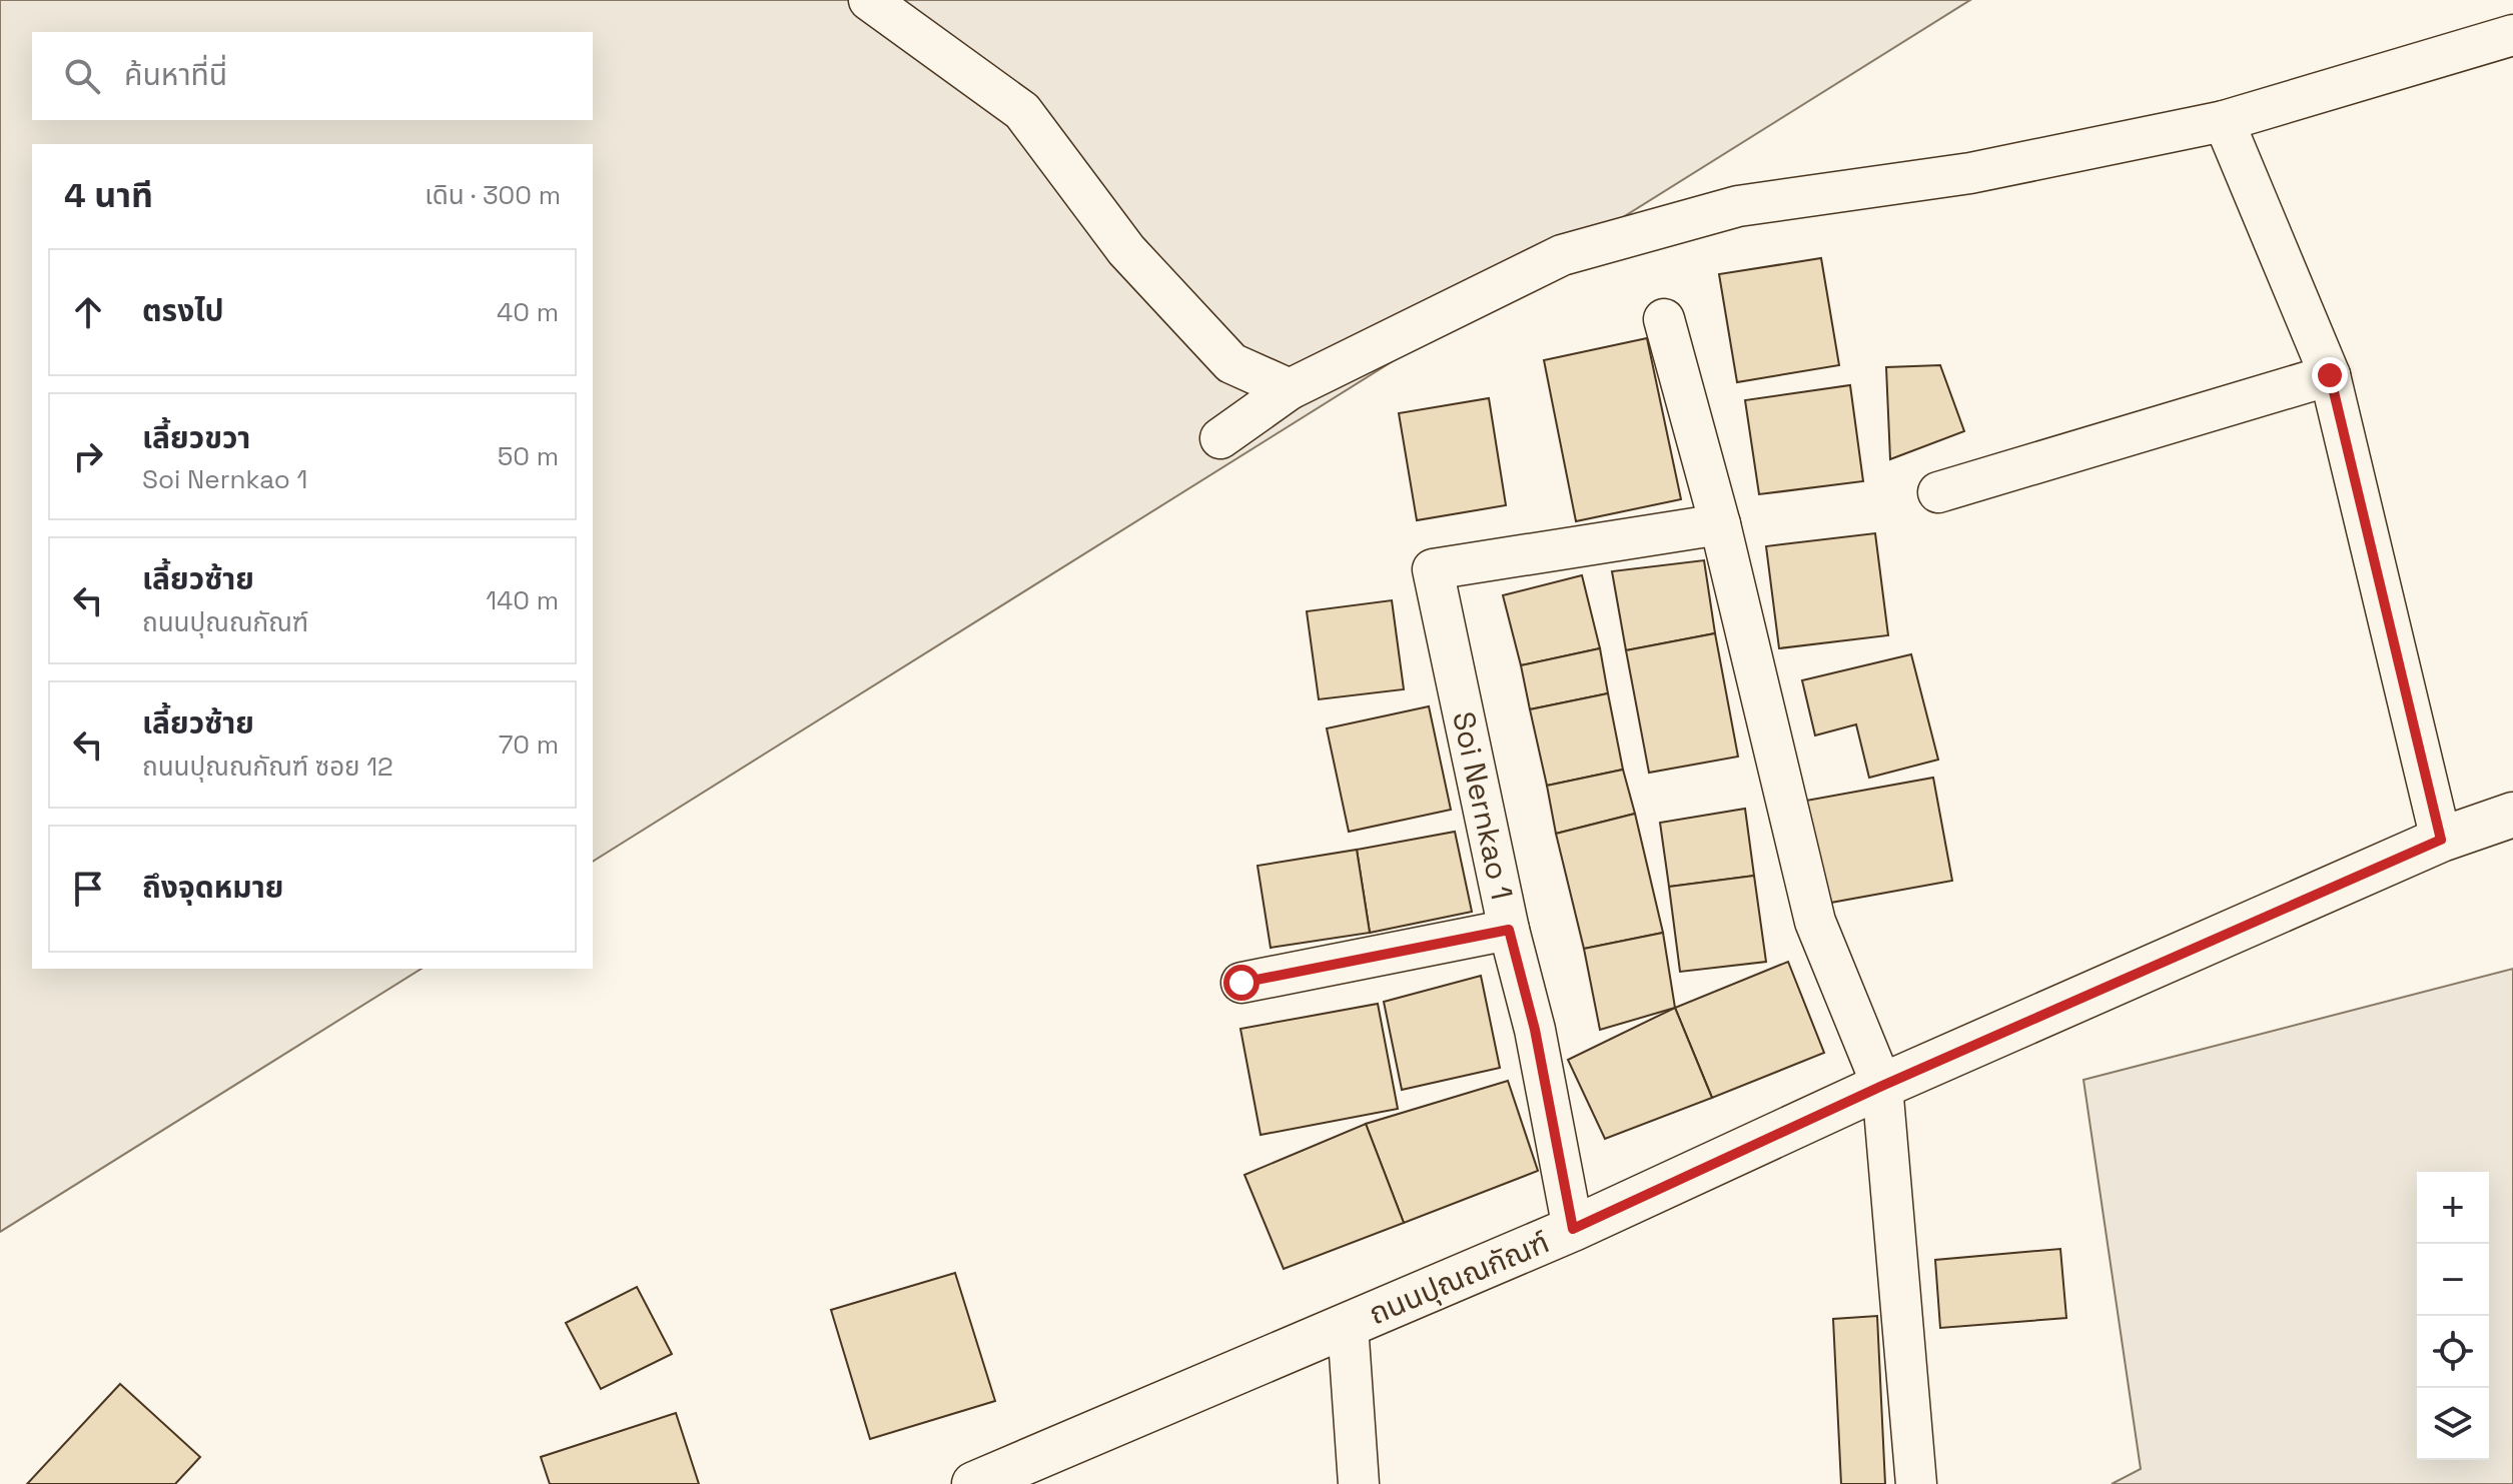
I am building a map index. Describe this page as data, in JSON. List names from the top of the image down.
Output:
{
  "streets": {
    "street": ["Soi Nernkao 1", "ถนนปุณณกัณฑ์"]
  },
  "crossings": [
    ["Soi Nernkao 1", "ถนนปุณณกัณฑ์"]
  ],
  "page": {
    "search": "ค้นหาที่นี่",
    "heading": ["4 นาที", "เดิน · 300 m"],
    "list": [
      ["ตรงไป", "40 m"],
      ["เลี้ยวขวา", "Soi Nernkao 1", "50 m"],
      ["เลี้ยวซ้าย", "ถนนปุณณกัณฑ์", "140 m"],
      ["เลี้ยวซ้าย", "ถนนปุณณกัณฑ์ ซอย 12", "70 m"],
      "ถึงจุดหมาย"
    ],
    "map_buttons": ["+", "−"]
  }
}
